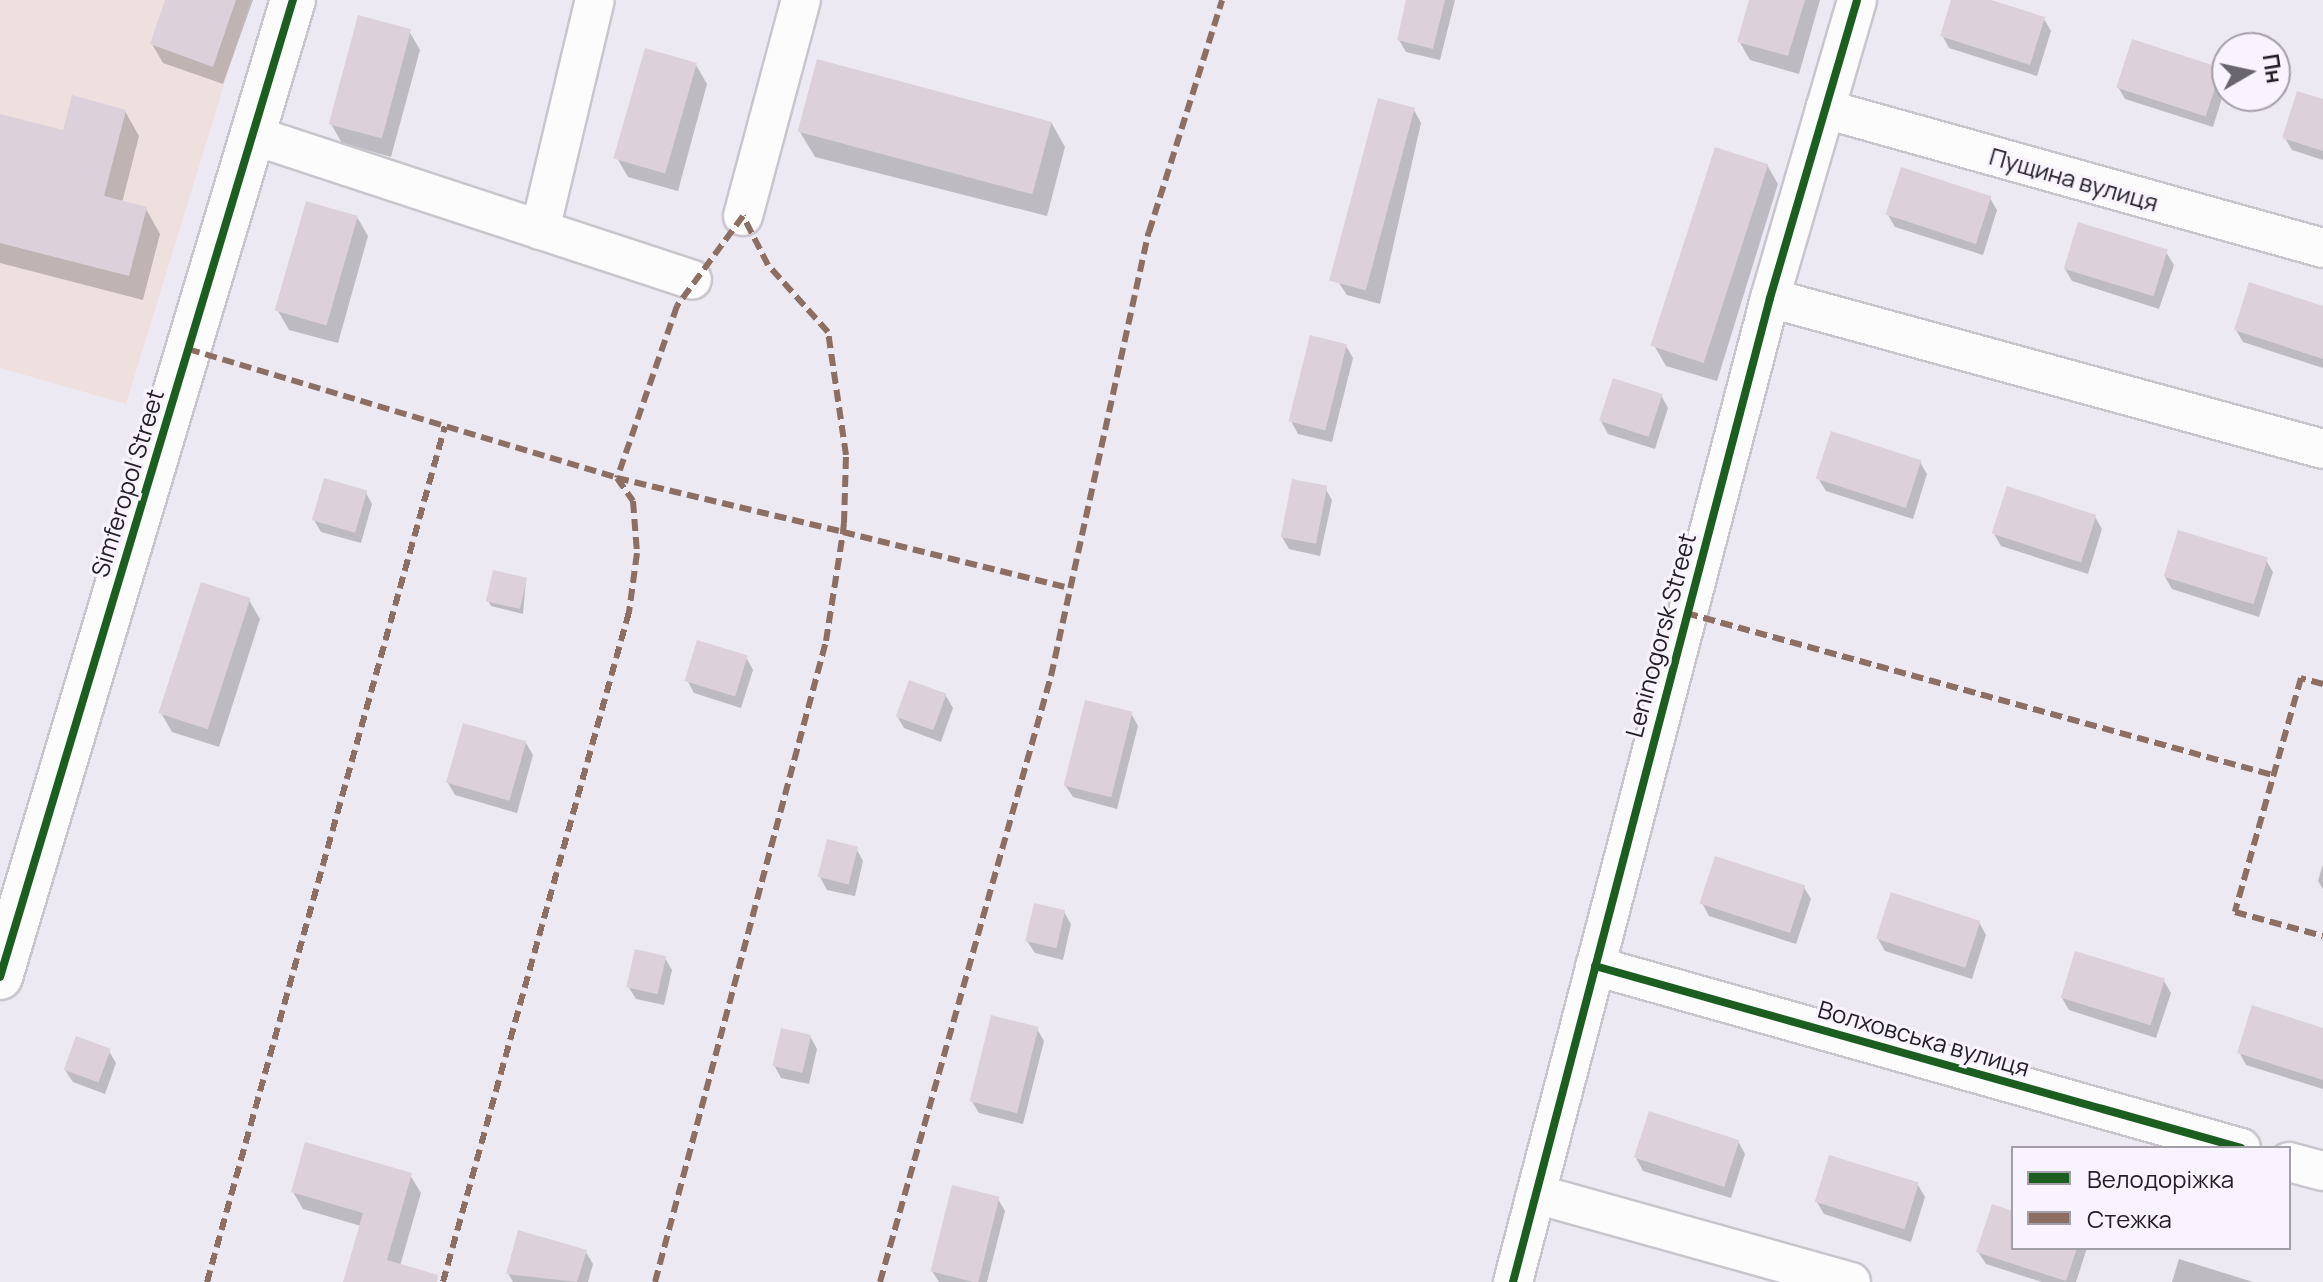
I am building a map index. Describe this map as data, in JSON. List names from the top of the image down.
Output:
{
  "streets": {
    "street": [
      "Пущина вулиця",
      "Simferopol Street",
      "Leninogorsk Street",
      "Волховська вулиця"
    ]
  },
  "crossings": [
    ["Пущина вулиця", "Leninogorsk Street"],
    ["Leninogorsk Street", "Волховська вулиця"]
  ],
  "legend": ["Велодоріжка", "Стежка"],
  "north": "right"
}
